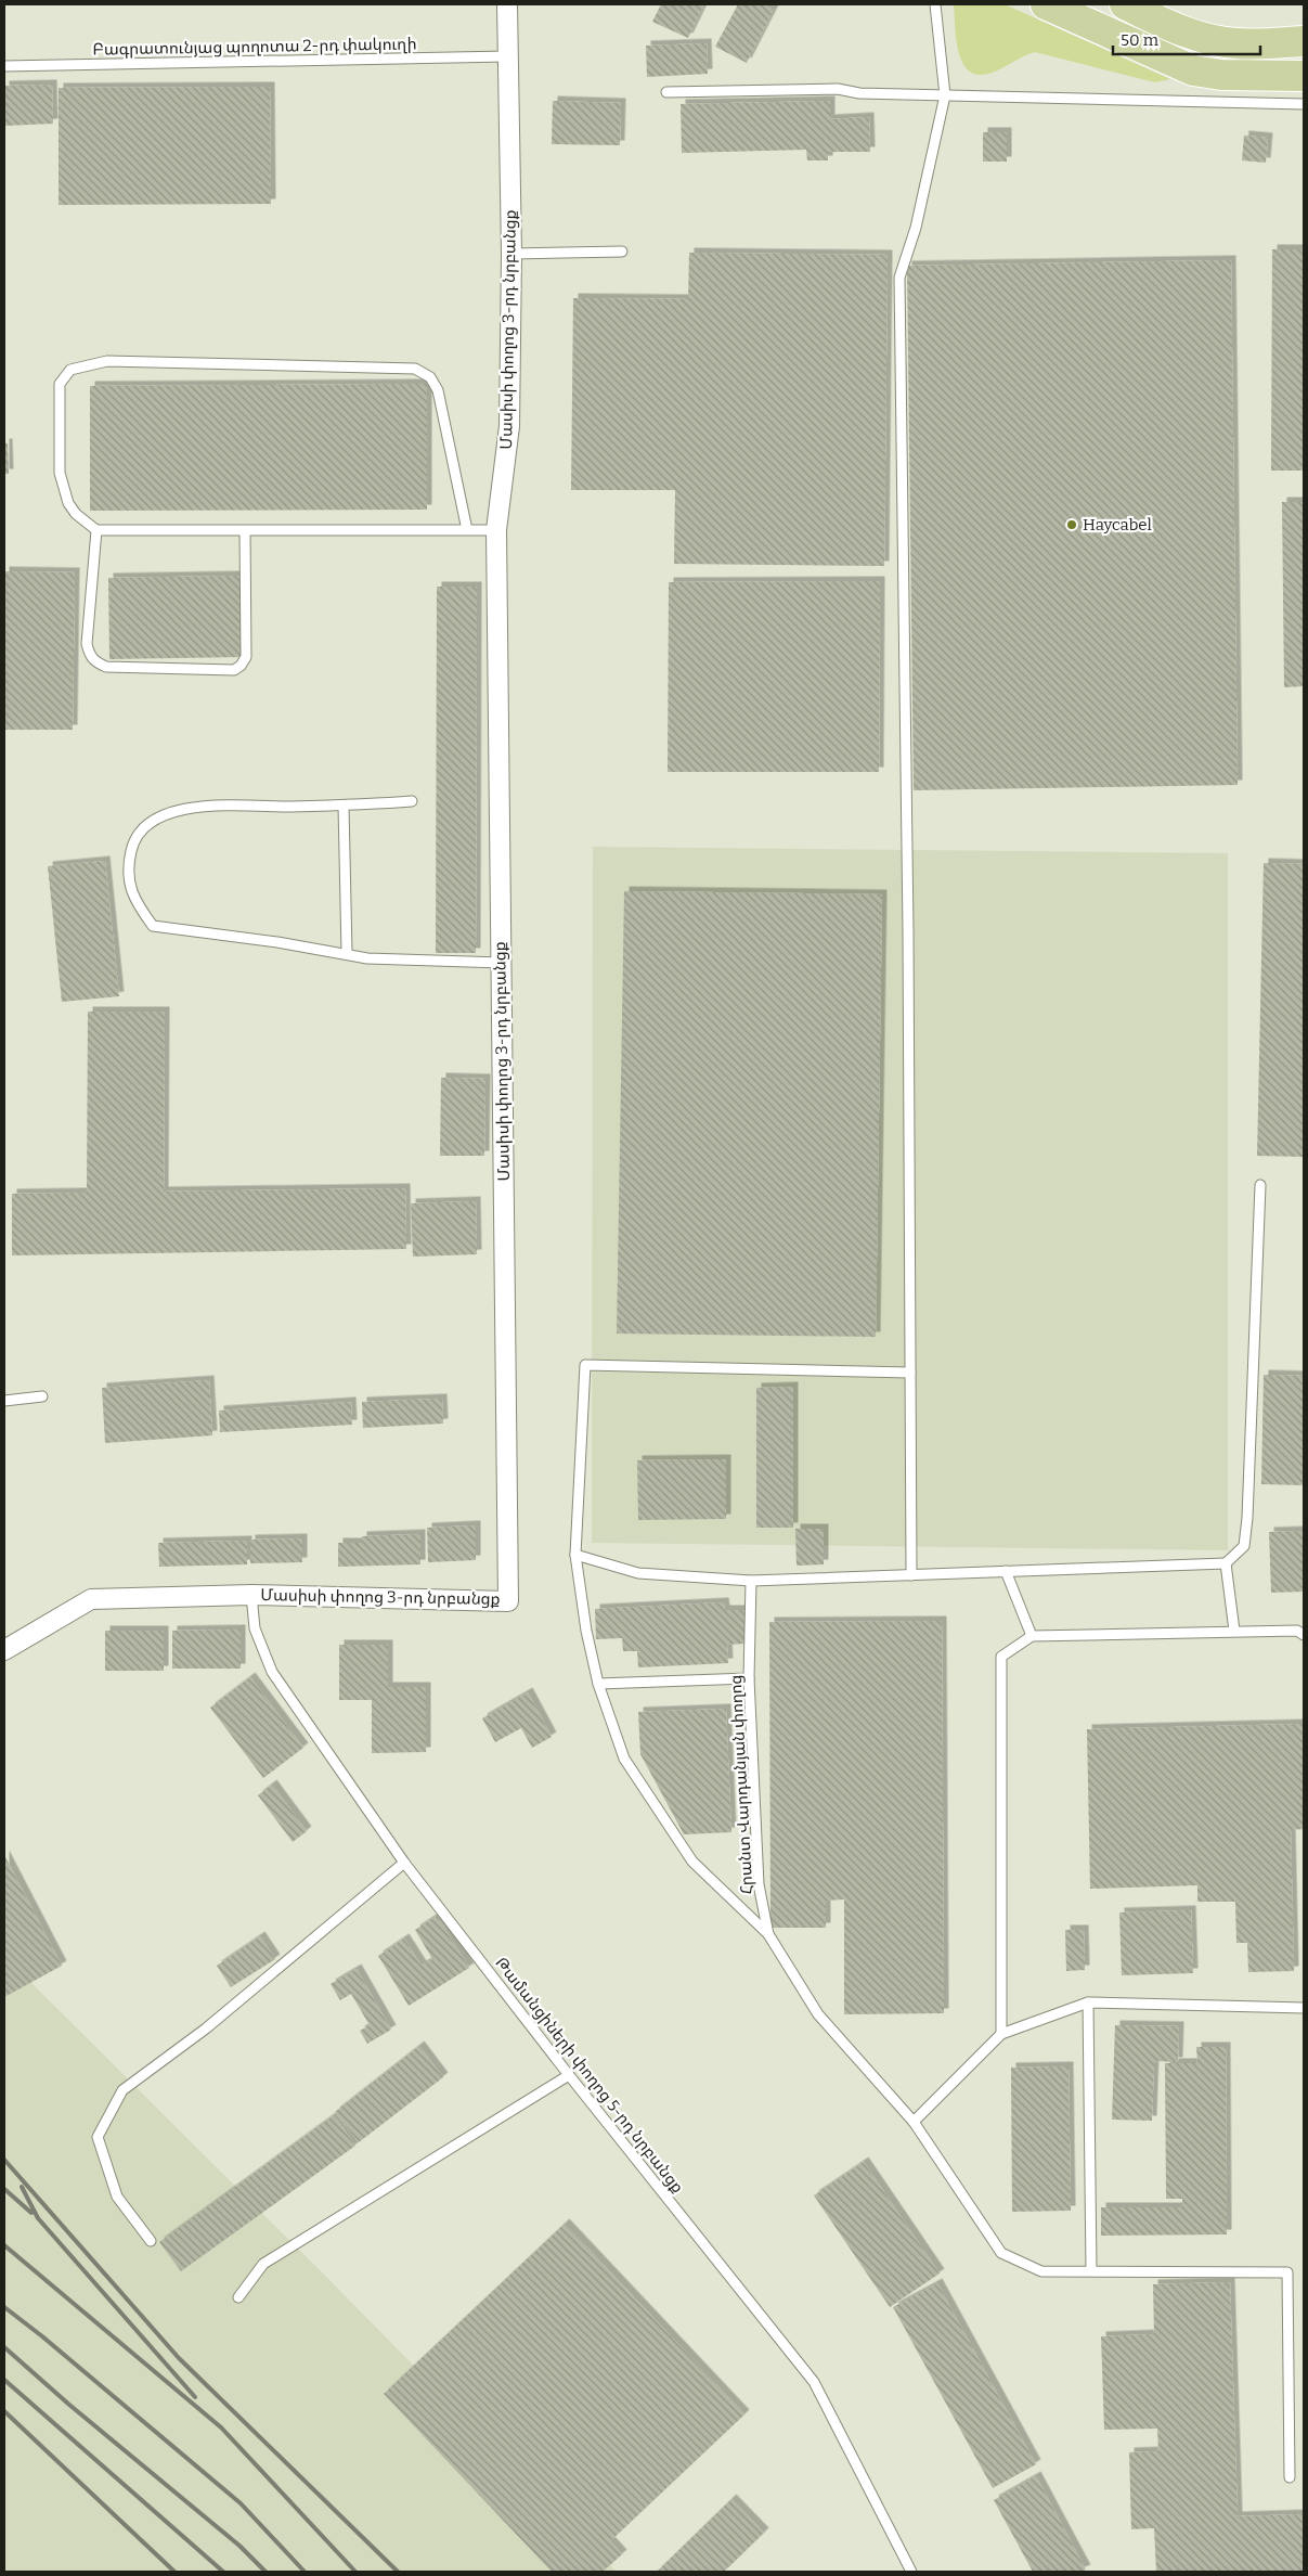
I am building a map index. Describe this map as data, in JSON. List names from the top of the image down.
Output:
{
  "streets": {
    "street": ["Մասիսի փողոց 3-րդ նրբանցք"],
    "lane": ["Բագրատունյաց պողոտա 2-րդ փակուղի", "Հրանտ Վարդանյան փողոց", "Թամանցիների փողոց 5-րդ նրբանցք"]
  },
  "crossings": [
    ["Բագրատունյաց պողոտա 2-րդ փակուղի", "Մասիսի փողոց 3-րդ նրբանցք"],
    ["Մասիսի փողոց 3-րդ նրբանցք", "Թամանցիների փողոց 5-րդ նրբանցք"]
  ],
  "places": ["Haycabel"],
  "scale_bar": "50 m"
}
